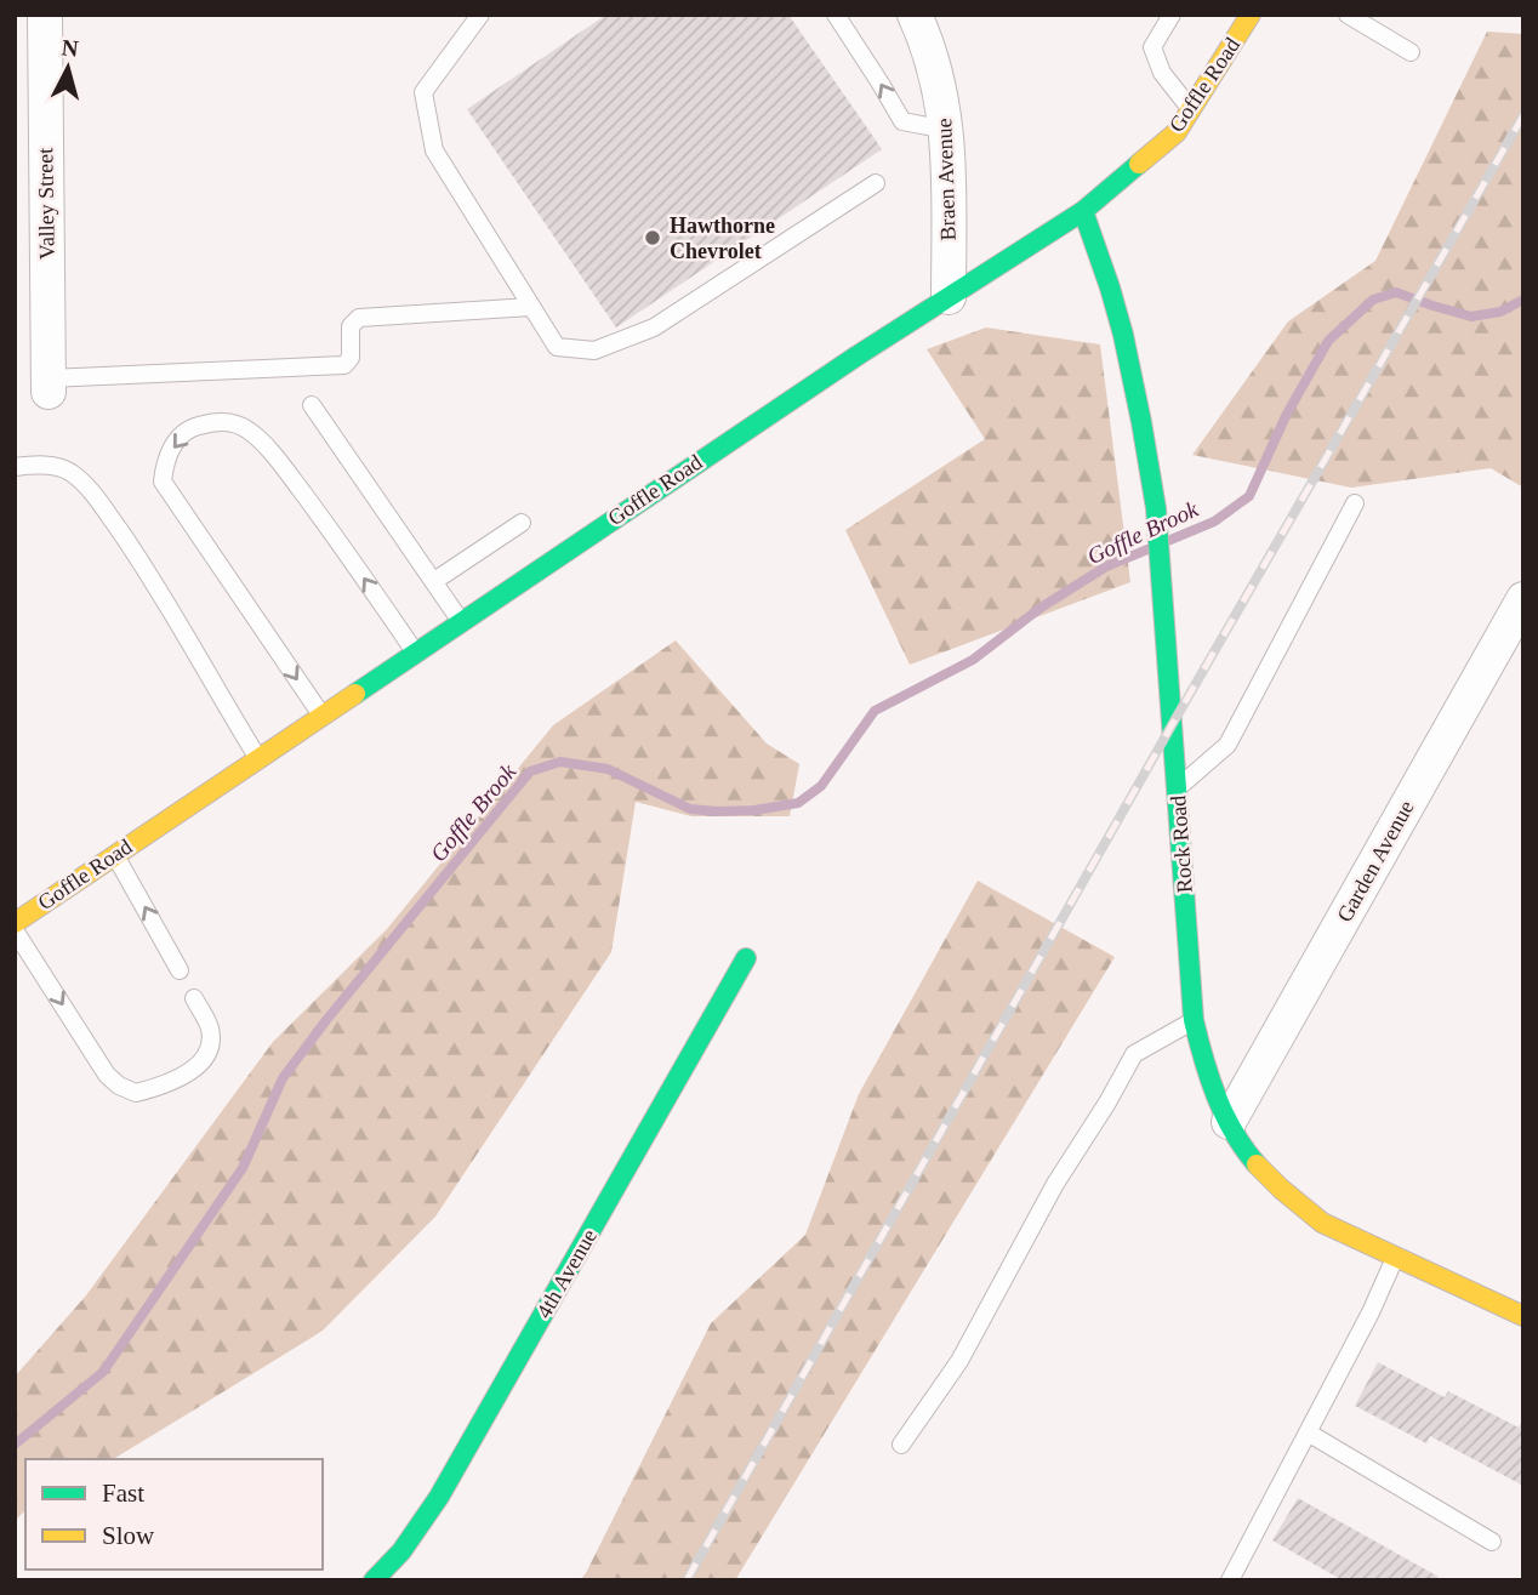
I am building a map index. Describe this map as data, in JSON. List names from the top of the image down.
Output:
{
  "streets": {
    "street": [
      "Goffle Road",
      "Braen Avenue",
      "Valley Street",
      "Rock Road",
      "Garden Avenue",
      "4th Avenue"
    ]
  },
  "crossings": [
    ["Goffle Road", "Braen Avenue"],
    ["Goffle Road", "Rock Road"],
    ["Rock Road", "Garden Avenue"]
  ],
  "water": ["Goffle Brook"],
  "places": ["Hawthorne Chevrolet"],
  "legend": ["Fast", "Slow"],
  "north": "top"
}
